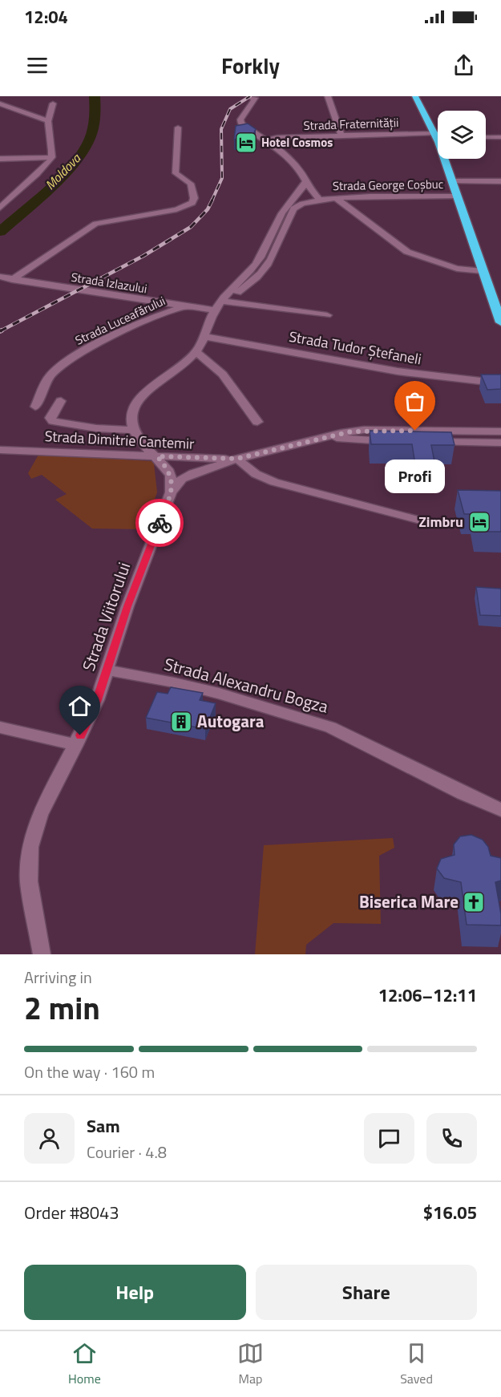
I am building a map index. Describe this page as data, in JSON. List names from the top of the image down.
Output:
{
  "streets": {
    "street": [
      "Strada Fraternității",
      "Strada George Coșbuc",
      "Strada Izlazului",
      "Strada Luceafărului",
      "Strada Tudor Ștefaneli",
      "Strada Dimitrie Cantemir",
      "Strada Viitorului",
      "Strada Alexandru Bogza"
    ]
  },
  "crossings": [
    ["Strada Izlazului", "Strada Luceafărului"],
    ["Strada Dimitrie Cantemir", "Strada Viitorului"],
    ["Strada Viitorului", "Strada Alexandru Bogza"]
  ],
  "water": ["Moldova"],
  "places": {
    "hotel": ["Hotel Cosmos", "Zimbru"],
    "other": ["Profi"],
    "building": ["Autogara"],
    "church": ["Biserica Mare"]
  },
  "page": {
    "status": "12:04",
    "header": "Forkly",
    "bubble": "Profi",
    "heading": ["2 min", "Arriving in", "12:06–12:11"],
    "panel": [
      "Sam",
      "Courier · 4.8",
      "Order #8043",
      "$16.05"
    ],
    "bar": "On the way · 160 m",
    "buttons": ["Help", "Share"],
    "tabs": ["Home", "Map", "Saved"]
  }
}
